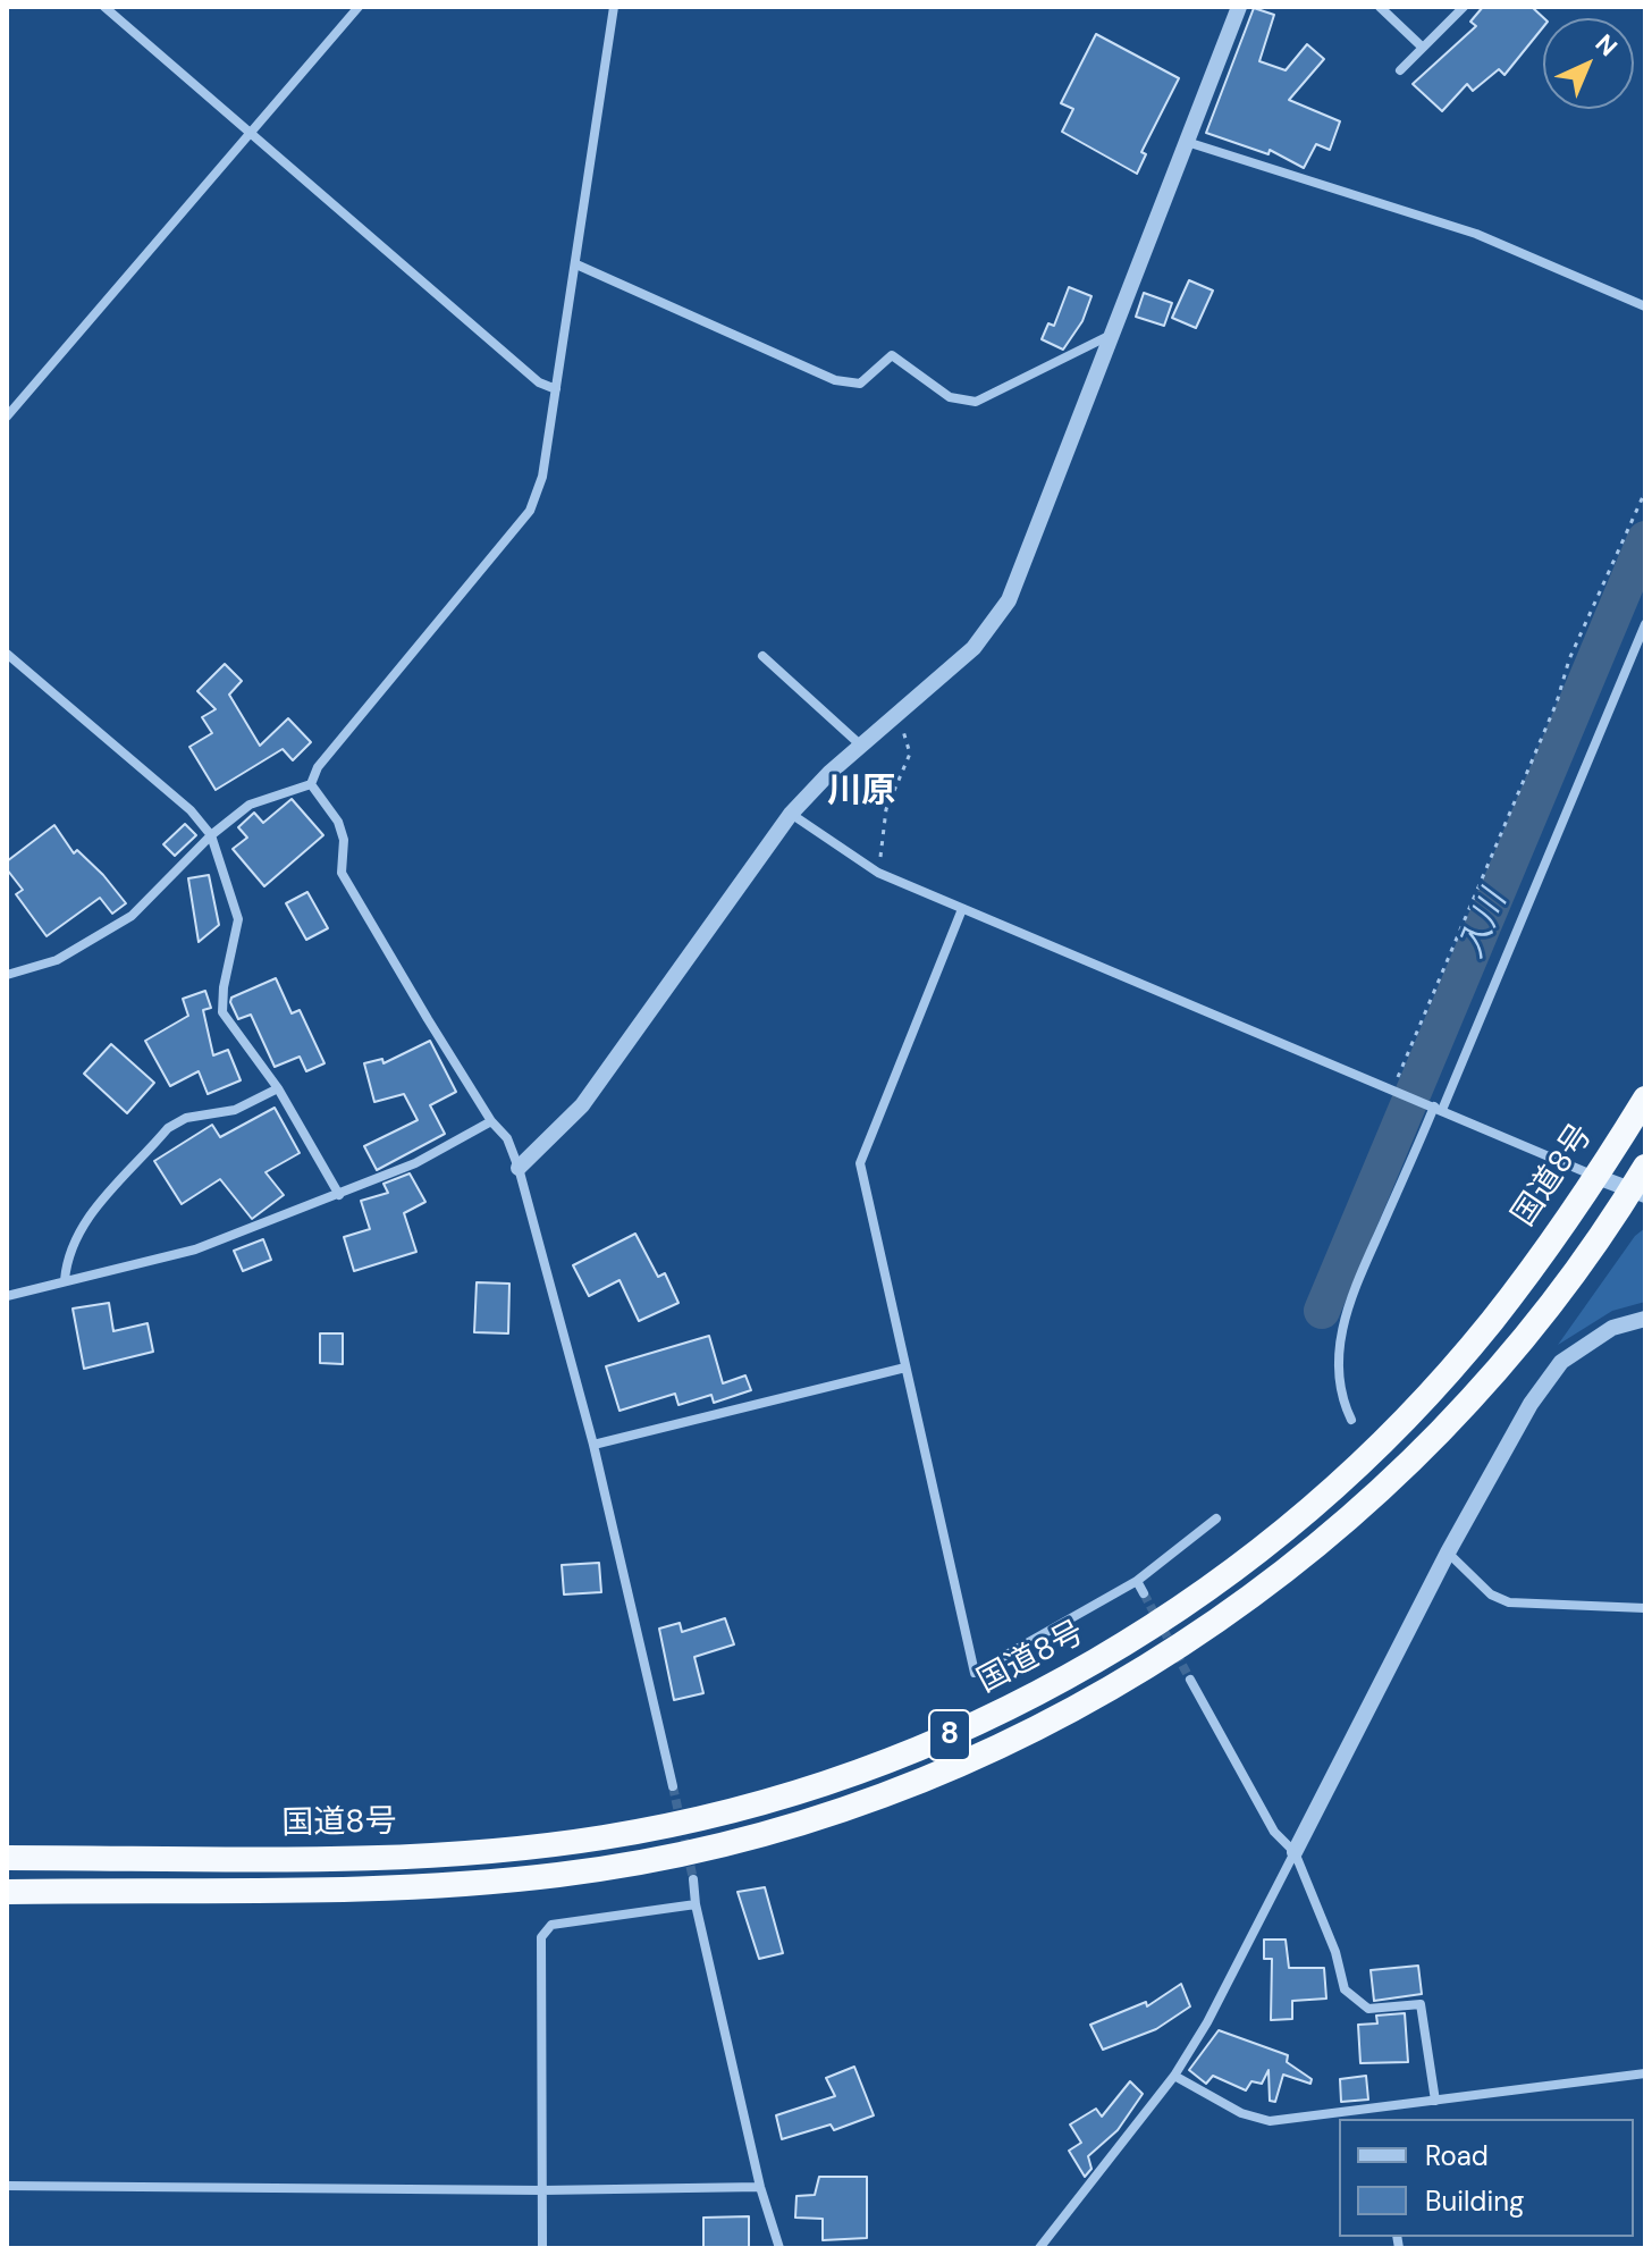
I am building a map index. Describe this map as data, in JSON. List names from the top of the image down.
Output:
{
  "streets": {
    "highway": ["国道8号", "8"]
  },
  "districts": ["川原"],
  "water": ["入川"],
  "legend": ["Road", "Building"],
  "north": "top right"
}
